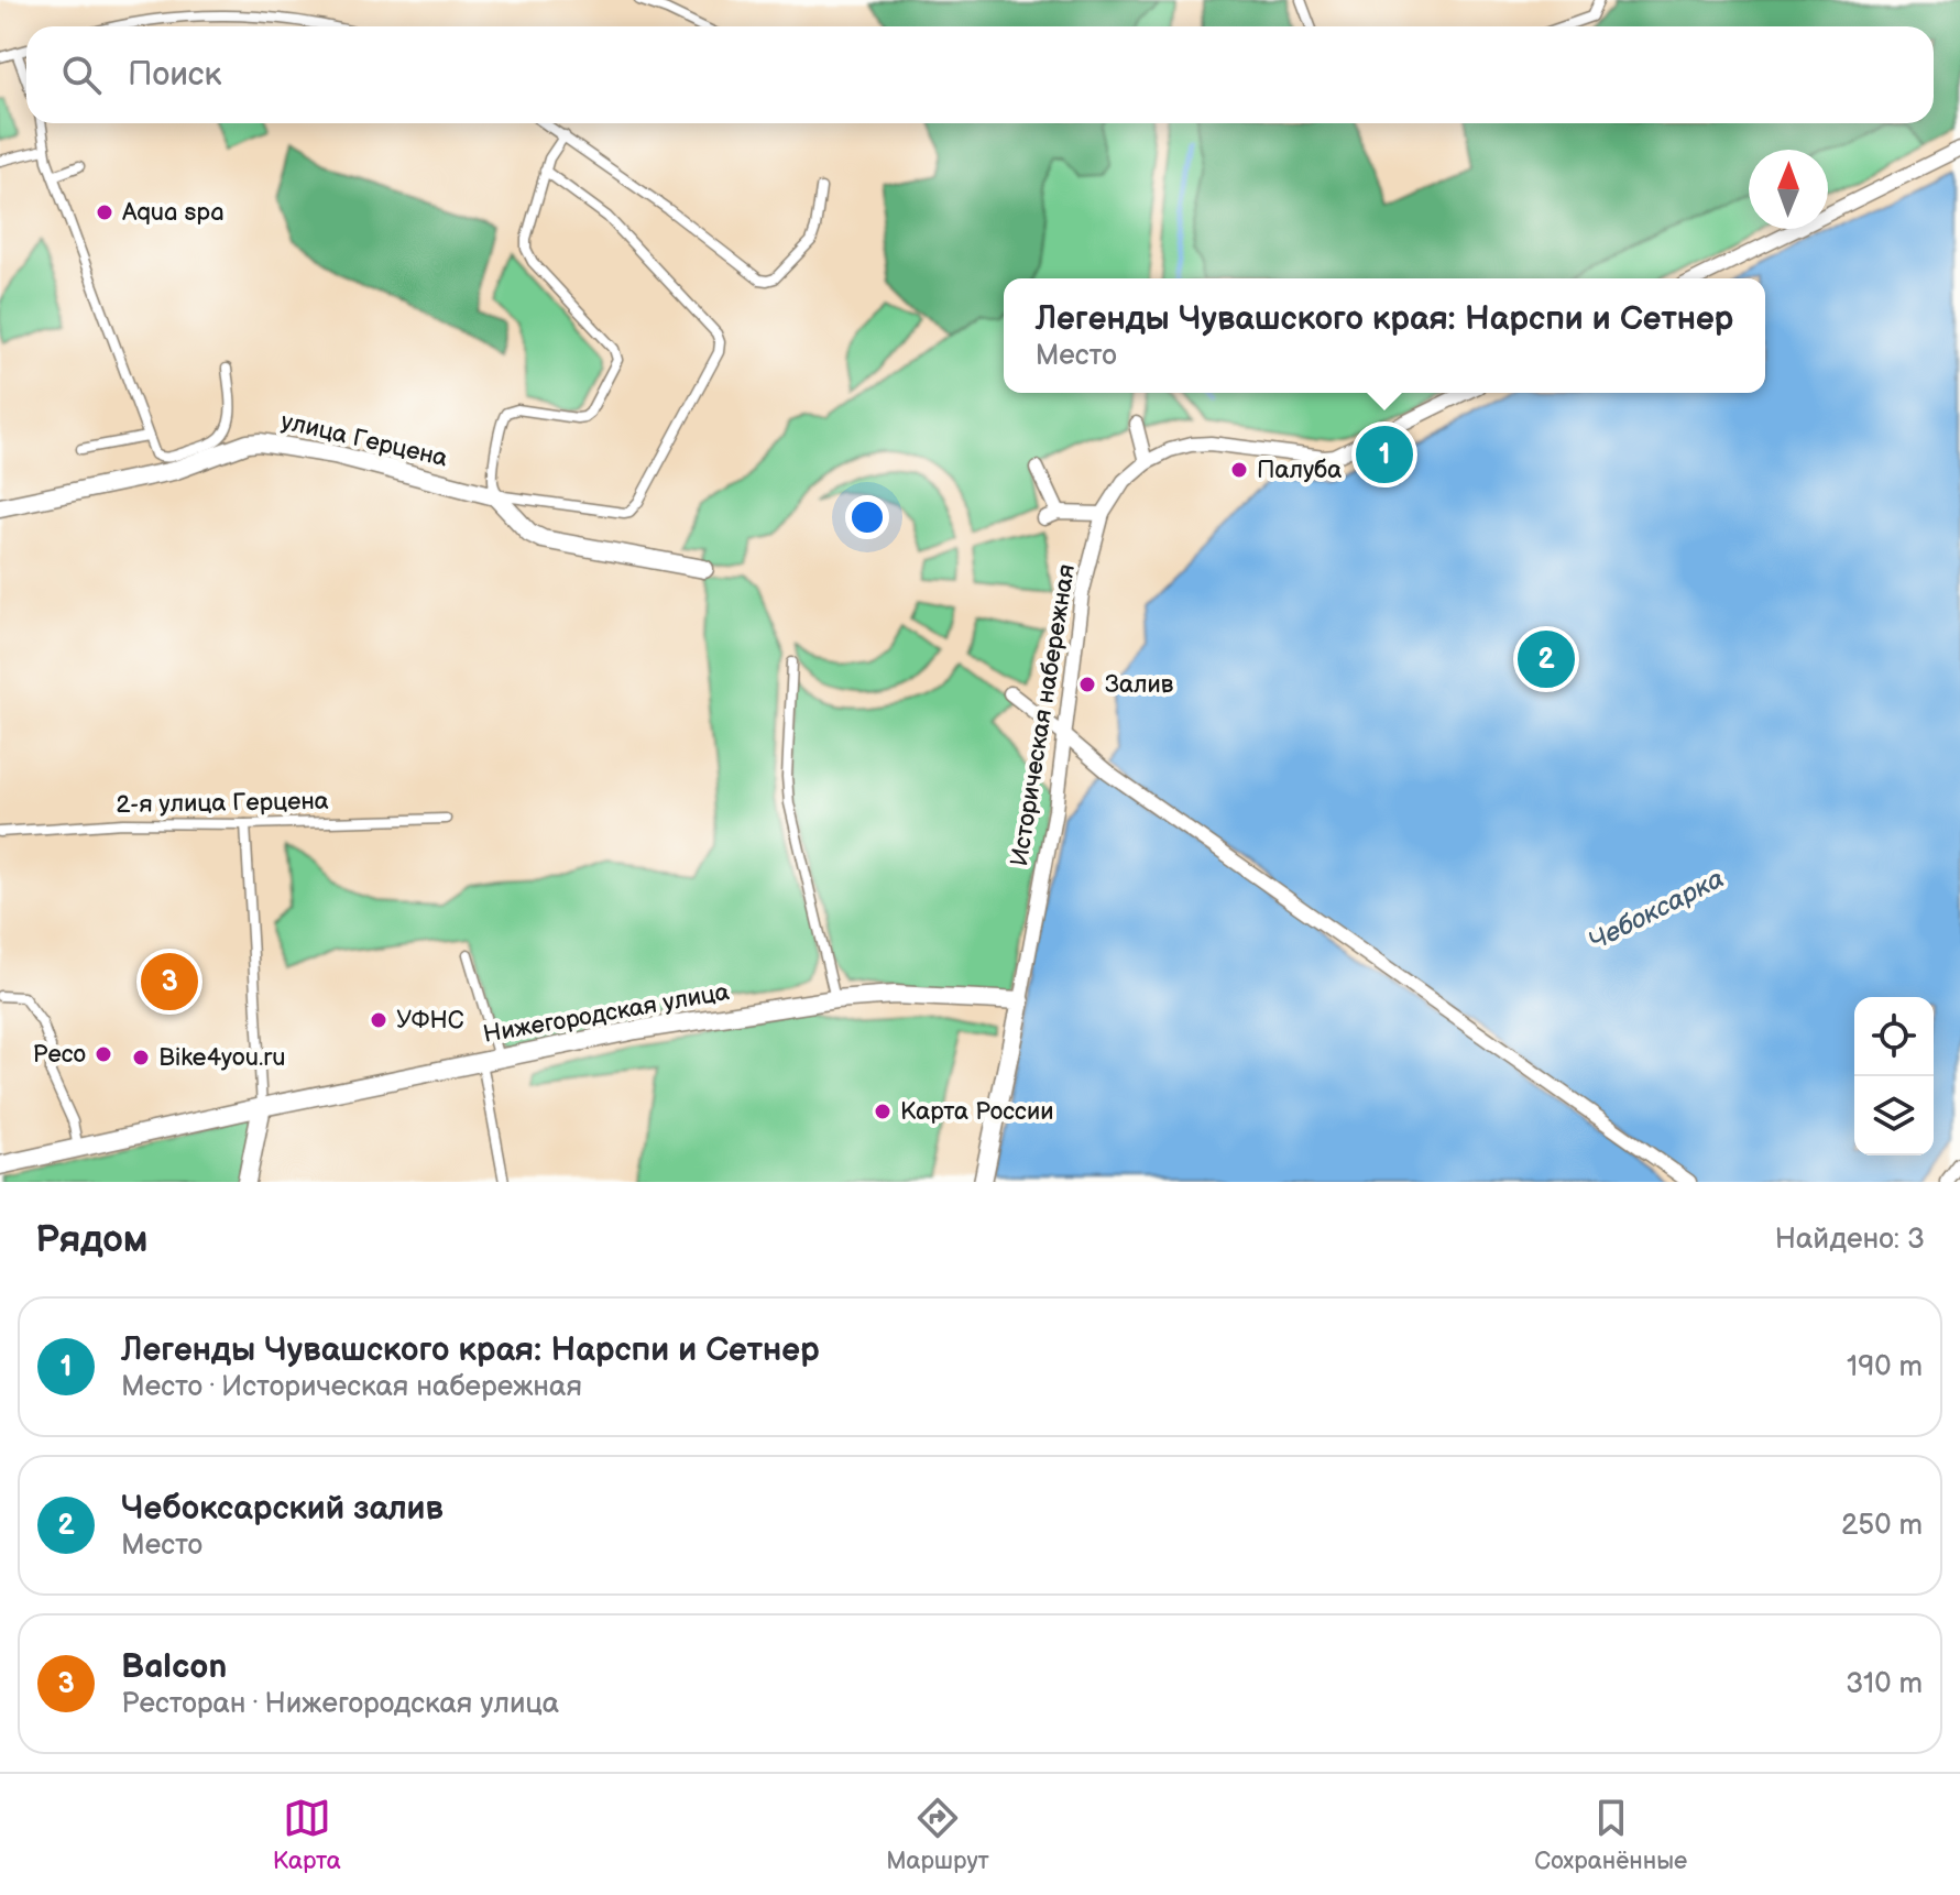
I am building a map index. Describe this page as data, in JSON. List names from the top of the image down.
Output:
{
  "streets": {
    "street": ["улица Герцена", "Историческая набережная", "Нижегородская улица"],
    "lane": ["2-я улица Герцена"]
  },
  "crossings": [
    ["Историческая набережная", "Нижегородская улица"]
  ],
  "water": ["Чебоксарка"],
  "places": [
    "Aqua spa",
    "Палуба",
    "Залив",
    "УФНС",
    "Ресо",
    "Bike4you.ru",
    "Карта России"
  ],
  "north": "top",
  "page": {
    "search": "Поиск",
    "popup": ["Легенды Чувашского края: Нарспи и Сетнер", "Место"],
    "pins": ["1", "2", "3"],
    "heading": ["Рядом", "Найдено: 3"],
    "list": [
      {
        "mark": "1",
        "name": "Легенды Чувашского края: Нарспи и Сетнер",
        "note": "Место · Историческая набережная",
        "value": "190 m"
      },
      {
        "mark": "2",
        "name": "Чебоксарский залив",
        "note": "Место",
        "value": "250 m"
      },
      {
        "mark": "3",
        "name": "Balcon",
        "note": "Ресторан · Нижегородская улица",
        "value": "310 m"
      }
    ],
    "nav": ["Карта", "Маршрут", "Сохранённые"]
  }
}
